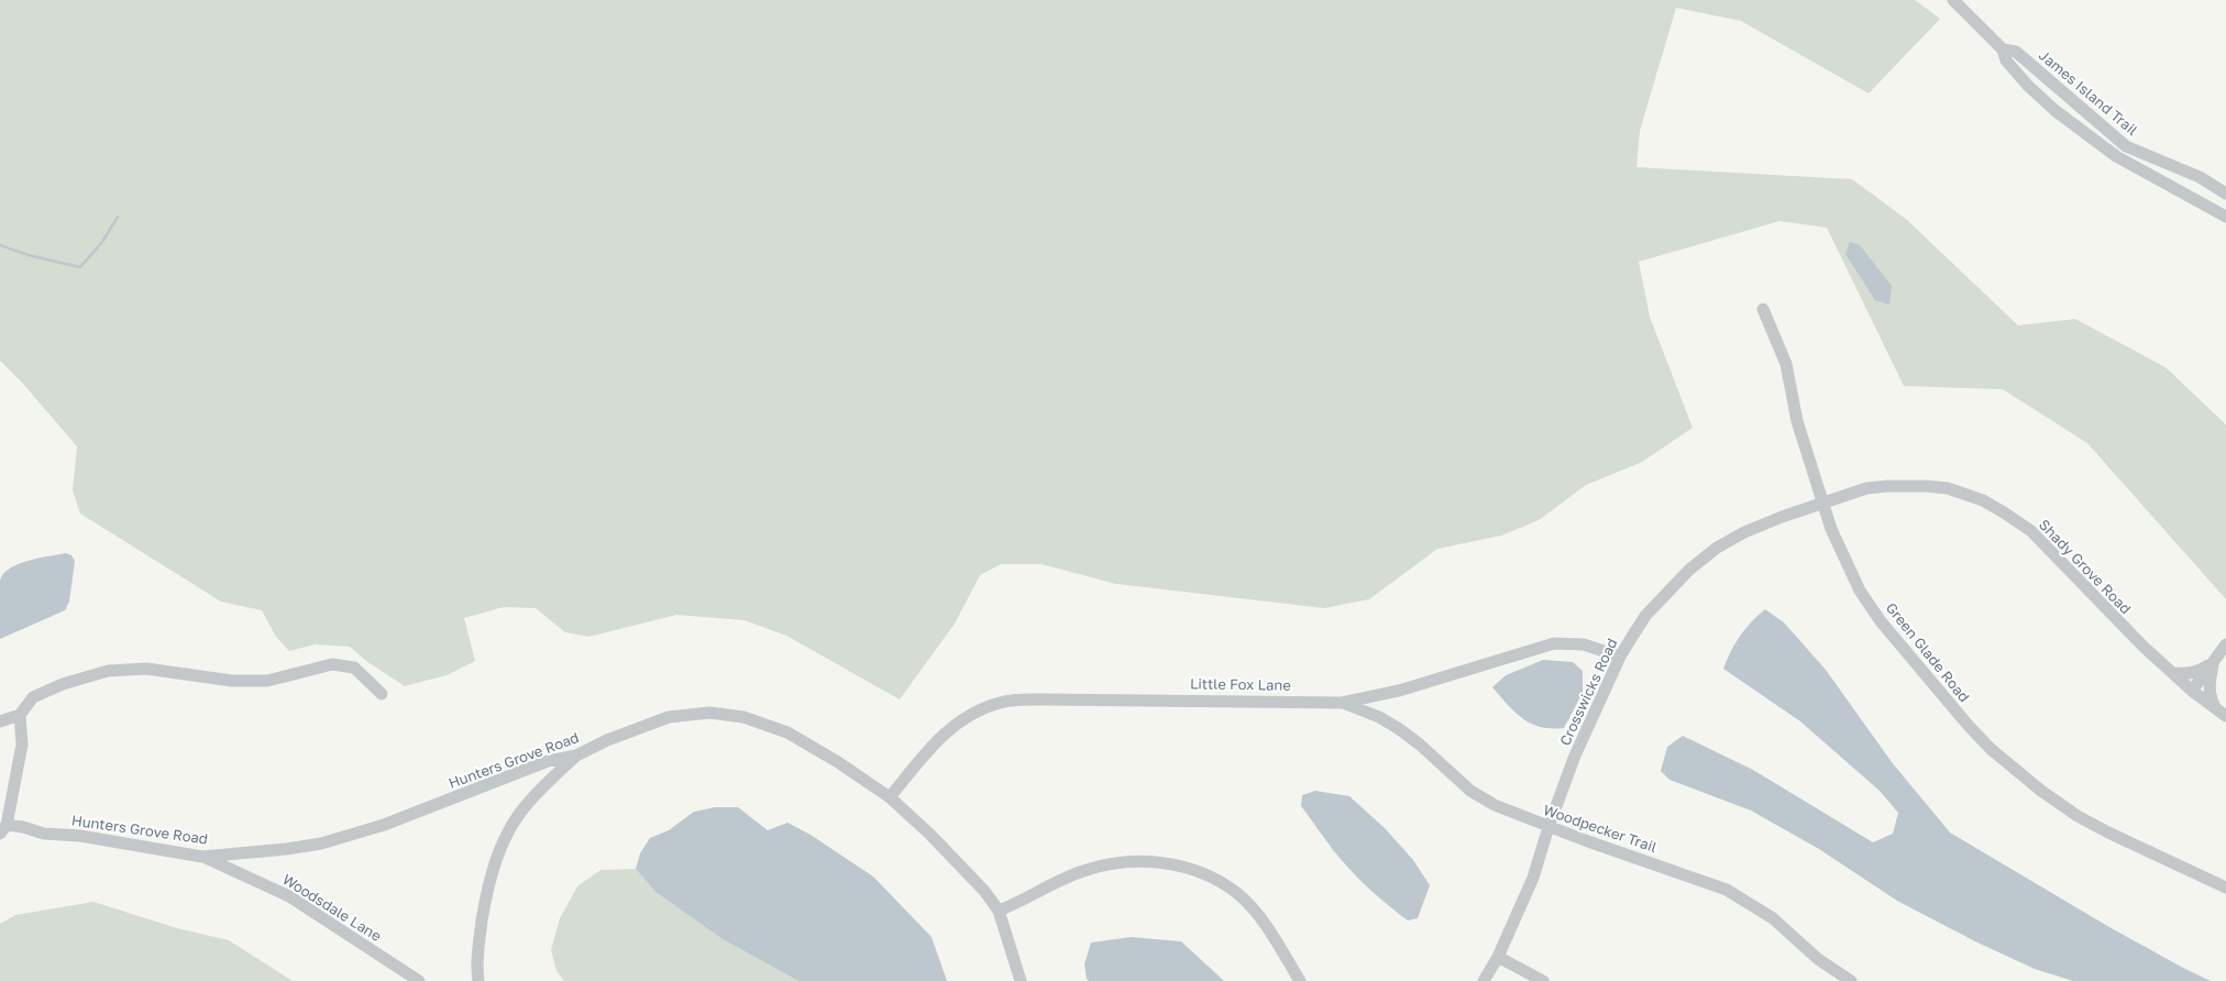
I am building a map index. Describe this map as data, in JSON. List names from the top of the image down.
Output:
{
  "streets": {
    "street": [
      "James Island Trail",
      "Shady Grove Road",
      "Green Glade Road",
      "Little Fox Lane",
      "Crosswicks Road",
      "Hunters Grove Road",
      "Woodpecker Trail",
      "Woodsdale Lane"
    ]
  },
  "crossings": [
    ["Shady Grove Road", "Green Glade Road"],
    ["Shady Grove Road", "Crosswicks Road"],
    ["Green Glade Road", "Crosswicks Road"],
    ["Little Fox Lane", "Crosswicks Road"],
    ["Little Fox Lane", "Hunters Grove Road"],
    ["Little Fox Lane", "Woodpecker Trail"],
    ["Crosswicks Road", "Woodpecker Trail"],
    ["Hunters Grove Road", "Woodsdale Lane"]
  ]
}
